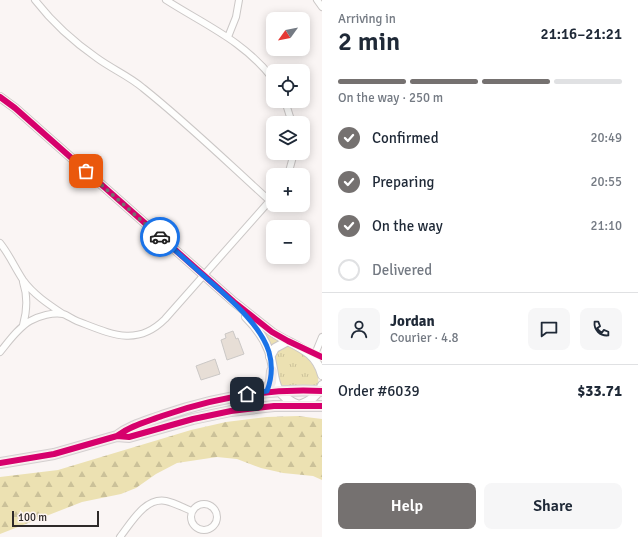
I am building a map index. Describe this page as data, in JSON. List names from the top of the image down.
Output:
{
  "scale_bar": "100 m",
  "north": "bottom left",
  "page": {
    "heading": ["2 min", "Arriving in", "21:16–21:21"],
    "panel": [
      "Jordan",
      "Courier · 4.8",
      "Order #6039",
      "$33.71"
    ],
    "map_buttons": ["+", "−"],
    "bar": "On the way · 250 m",
    "list": [
      ["Confirmed", "20:49"],
      ["Preparing", "20:55"],
      ["On the way", "21:10"],
      "Delivered"
    ],
    "buttons": ["Help", "Share"],
    "scale": "100 m"
  }
}
